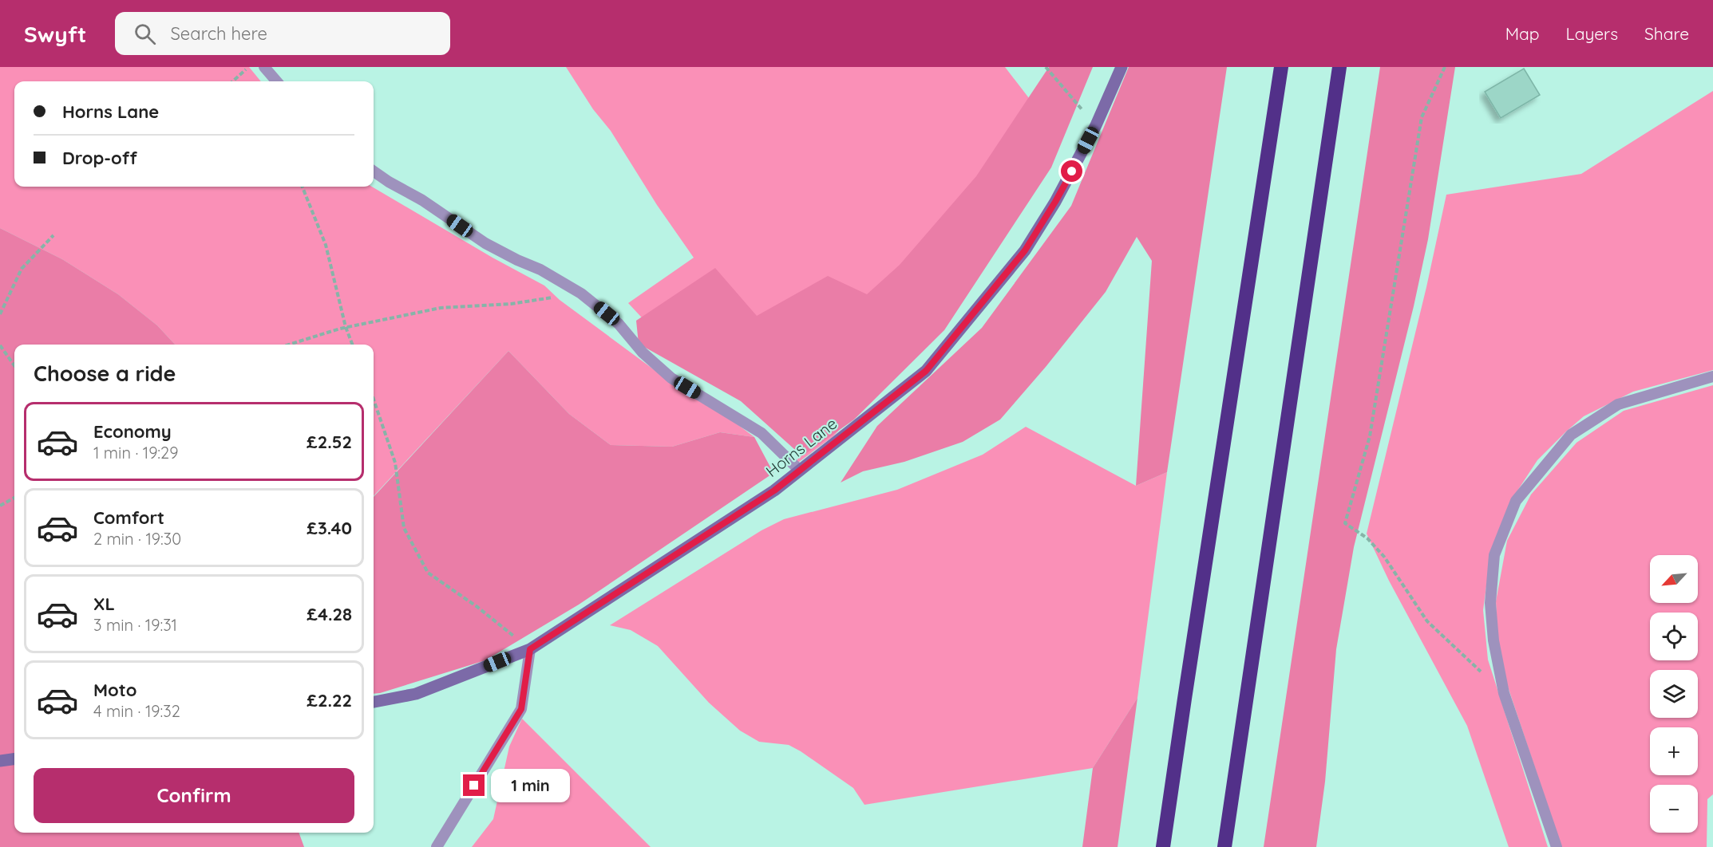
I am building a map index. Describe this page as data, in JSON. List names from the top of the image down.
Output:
{
  "streets": {
    "street": ["Horns Lane"]
  },
  "north": "bottom left",
  "page": {
    "header": "Swyft",
    "search": "Search here",
    "nav": ["Map", "Layers", "Share"],
    "banner": ["Horns Lane", "Drop-off"],
    "heading": "Choose a ride",
    "list": [
      {
        "name": "Economy",
        "note": "1 min · 19:29",
        "value": "£2.52"
      },
      {
        "name": "Comfort",
        "note": "2 min · 19:30",
        "value": "£3.40"
      },
      {
        "name": "XL",
        "note": "3 min · 19:31",
        "value": "£4.28"
      },
      {
        "name": "Moto",
        "note": "4 min · 19:32",
        "value": "£2.22"
      }
    ],
    "map_buttons": ["+", "−"],
    "buttons": "Confirm",
    "bubble": "1 min"
  }
}
